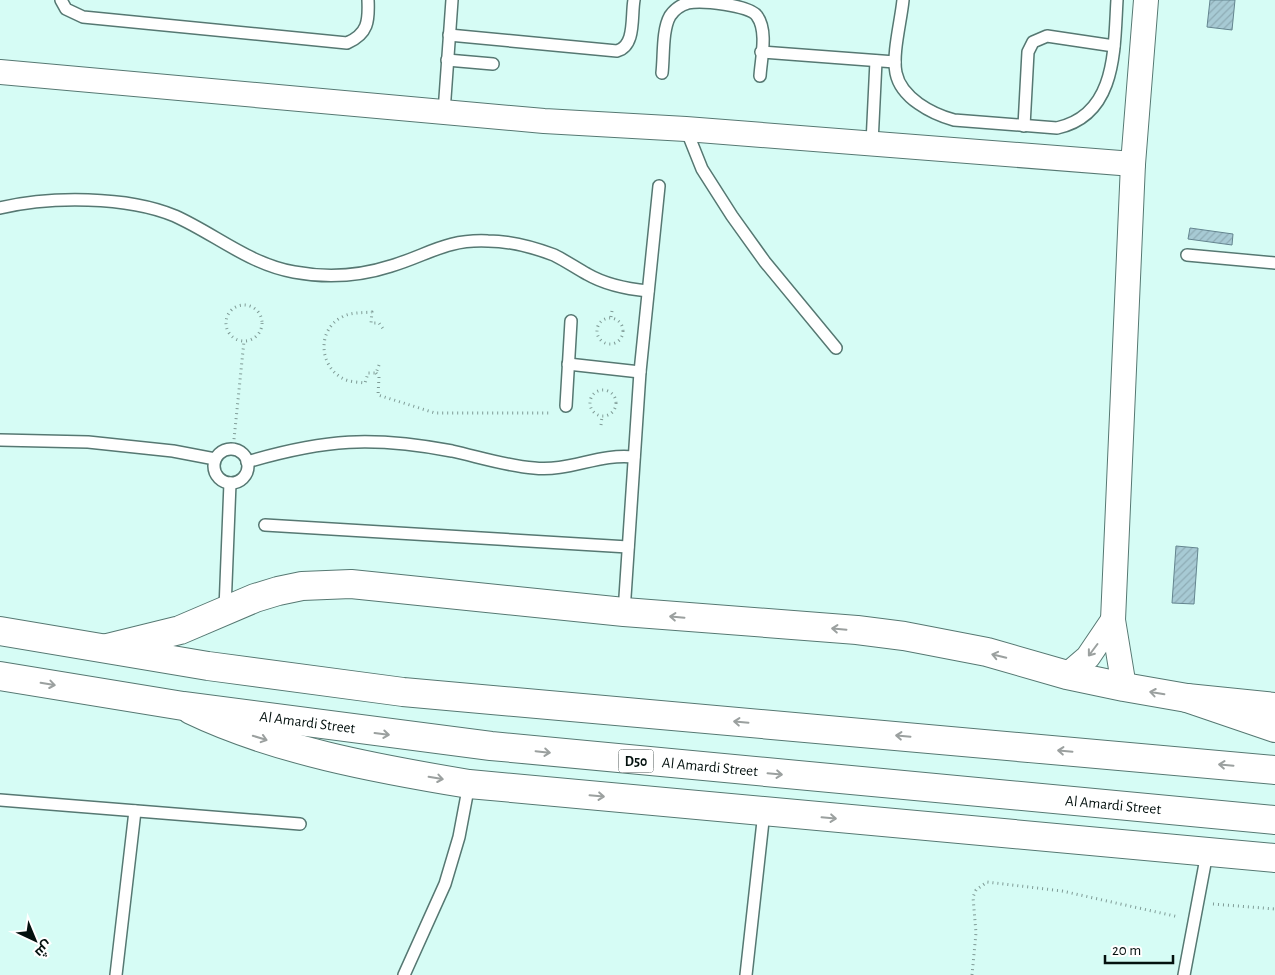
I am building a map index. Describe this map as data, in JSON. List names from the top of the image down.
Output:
{
  "streets": {
    "main road": ["Al Amardi Street", "D50"]
  },
  "scale_bar": "20 m",
  "north": "bottom right"
}
